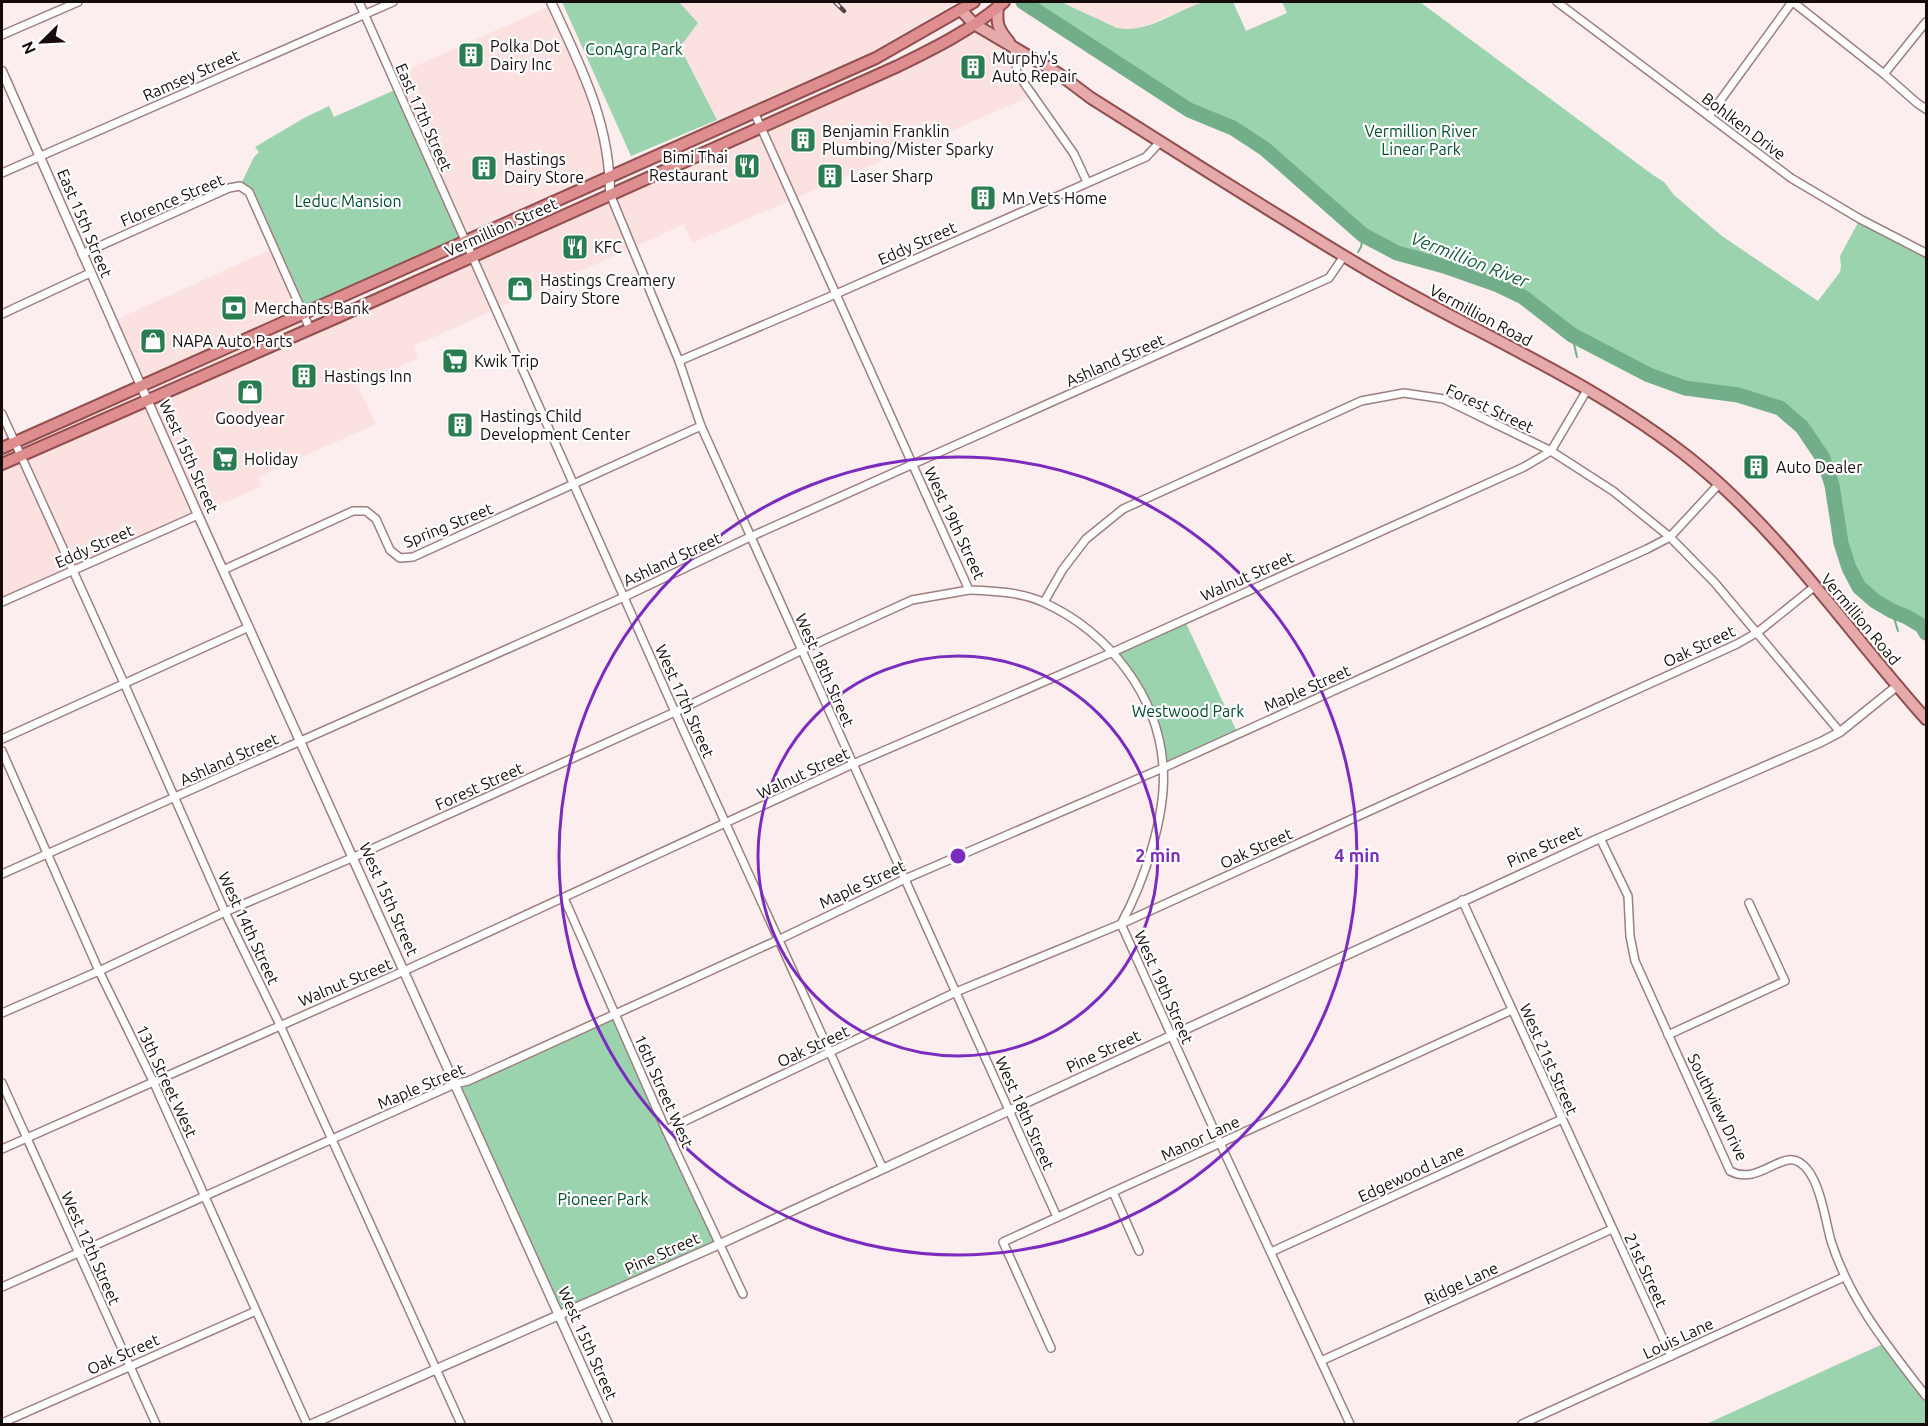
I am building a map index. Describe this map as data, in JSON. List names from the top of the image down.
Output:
{
  "streets": {
    "highway": ["Vermillion Street"],
    "main road": ["Vermillion Road"],
    "street": [
      "Ramsey Street",
      "East 17th Street",
      "Bohlken Drive",
      "Florence Street",
      "East 15th Street",
      "Eddy Street",
      "Ashland Street",
      "Forest Street",
      "West 15th Street",
      "West 19th Street",
      "Spring Street",
      "Walnut Street",
      "Oak Street",
      "West 18th Street",
      "Maple Street",
      "West 17th Street",
      "Pine Street",
      "West 14th Street",
      "West 21st Street",
      "13th Street West",
      "16th Street West",
      "Southview Drive",
      "Manor Lane",
      "Edgewood Lane",
      "West 12th Street",
      "21st Street",
      "Ridge Lane",
      "Louis Lane"
    ]
  },
  "crossings": [
    ["Ramsey Street", "East 17th Street"],
    ["Ramsey Street", "East 15th Street"],
    ["East 17th Street", "Vermillion Street"],
    ["East 17th Street", "West 17th Street"],
    ["Florence Street", "East 15th Street"],
    ["Florence Street", "Vermillion Street"],
    ["East 15th Street", "Vermillion Street"],
    ["East 15th Street", "West 15th Street"],
    ["Vermillion Street", "Vermillion Road"],
    ["Vermillion Street", "West 15th Street"],
    ["Vermillion Street", "West 19th Street"],
    ["Vermillion Street", "West 18th Street"],
    ["Vermillion Street", "West 17th Street"],
    ["Vermillion Street", "West 14th Street"],
    ["Eddy Street", "Vermillion Road"],
    ["Eddy Street", "West 15th Street"],
    ["Eddy Street", "West 19th Street"],
    ["Eddy Street", "West 18th Street"],
    ["Eddy Street", "West 14th Street"],
    ["Vermillion Road", "Ashland Street"],
    ["Vermillion Road", "Oak Street"],
    ["Vermillion Road", "Maple Street"],
    ["Vermillion Road", "Pine Street"],
    ["Ashland Street", "West 15th Street"],
    ["Ashland Street", "West 19th Street"],
    ["Ashland Street", "West 18th Street"],
    ["Ashland Street", "West 17th Street"],
    ["Ashland Street", "West 14th Street"],
    ["Ashland Street", "13th Street West"],
    ["Forest Street", "West 15th Street"],
    ["Forest Street", "West 19th Street"],
    ["Forest Street", "Walnut Street"],
    ["Forest Street", "Oak Street"],
    ["Forest Street", "West 18th Street"],
    ["Forest Street", "Maple Street"],
    ["Forest Street", "West 17th Street"],
    ["Forest Street", "Pine Street"],
    ["Forest Street", "West 14th Street"],
    ["Forest Street", "13th Street West"],
    ["West 15th Street", "Spring Street"],
    ["West 15th Street", "Walnut Street"],
    ["West 15th Street", "Maple Street"],
    ["West 15th Street", "Pine Street"],
    ["West 19th Street", "Walnut Street"],
    ["West 19th Street", "Oak Street"],
    ["West 19th Street", "Maple Street"],
    ["West 19th Street", "Pine Street"],
    ["West 19th Street", "Manor Lane"],
    ["West 19th Street", "Edgewood Lane"],
    ["West 19th Street", "Ridge Lane"],
    ["Spring Street", "West 18th Street"],
    ["Spring Street", "West 17th Street"],
    ["Walnut Street", "West 18th Street"],
    ["Walnut Street", "West 17th Street"],
    ["Walnut Street", "West 14th Street"],
    ["Walnut Street", "13th Street West"],
    ["Walnut Street", "16th Street West"],
    ["Walnut Street", "West 12th Street"],
    ["Oak Street", "West 18th Street"],
    ["Oak Street", "West 17th Street"],
    ["Oak Street", "13th Street West"],
    ["Oak Street", "16th Street West"],
    ["Oak Street", "West 12th Street"],
    ["West 18th Street", "Maple Street"],
    ["West 18th Street", "Pine Street"],
    ["West 18th Street", "Manor Lane"],
    ["Maple Street", "West 17th Street"],
    ["Maple Street", "West 14th Street"],
    ["Maple Street", "13th Street West"],
    ["Maple Street", "16th Street West"],
    ["Maple Street", "West 12th Street"],
    ["West 17th Street", "Pine Street"],
    ["Pine Street", "West 14th Street"],
    ["Pine Street", "West 21st Street"],
    ["Pine Street", "16th Street West"],
    ["Pine Street", "Southview Drive"],
    ["West 21st Street", "Manor Lane"],
    ["West 21st Street", "Edgewood Lane"],
    ["West 21st Street", "21st Street"],
    ["West 21st Street", "Ridge Lane"],
    ["Southview Drive", "Louis Lane"],
    ["21st Street", "Ridge Lane"],
    ["21st Street", "Louis Lane"]
  ],
  "water": ["Vermillion River"],
  "parks": [
    "ConAgra Park",
    "Vermillion River Linear Park",
    "Leduc Mansion",
    "Westwood Park",
    "Pioneer Park"
  ],
  "places": {
    "building": [
      "Polka Dot Dairy Inc",
      "Murphy's Auto Repair",
      "Benjamin Franklin Plumbing/Mister Sparky",
      "Hastings Dairy Store",
      "Laser Sharp",
      "Mn Vets Home",
      "Hastings Inn",
      "Hastings Child Development Center",
      "Auto Dealer"
    ],
    "restaurant": ["Bimi Thai Restaurant", "KFC"],
    "shop": ["Hastings Creamery Dairy Store", "NAPA Auto Parts", "Goodyear"],
    "bank": ["Merchants Bank"],
    "supermarket": ["Kwik Trip", "Holiday"]
  },
  "north": "bottom left",
  "rings": ["2 min", "4 min"]
}
